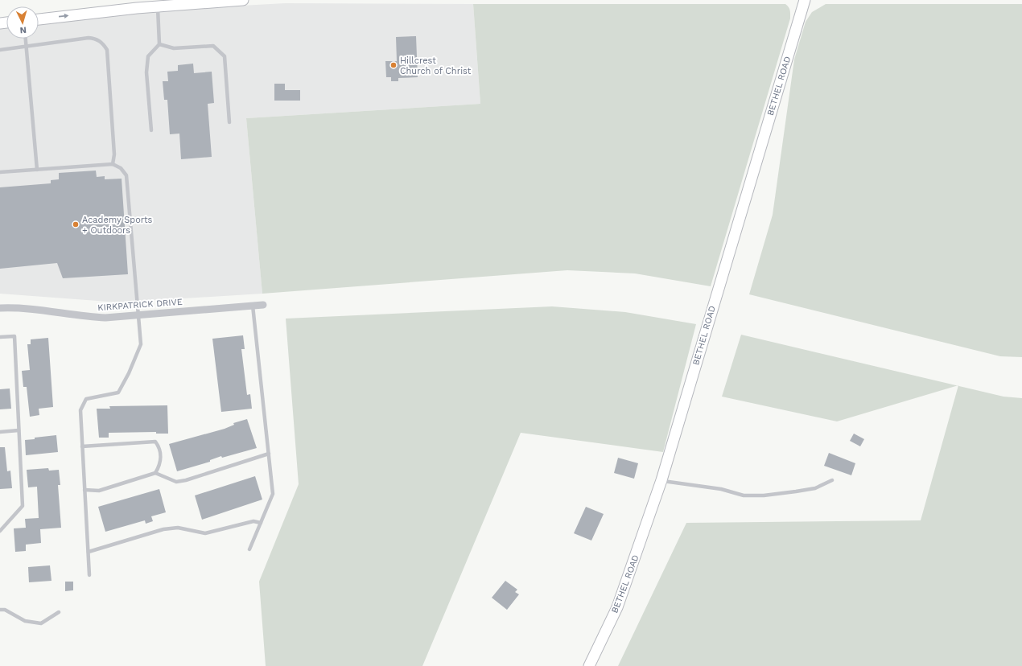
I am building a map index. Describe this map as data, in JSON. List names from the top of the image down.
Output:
{
  "streets": {
    "main road": ["BETHEL ROAD"],
    "street": ["KIRKPATRICK DRIVE"]
  },
  "places": ["Hillcrest Church of Christ", "Academy Sports + Outdoors"],
  "north": "bottom"
}
